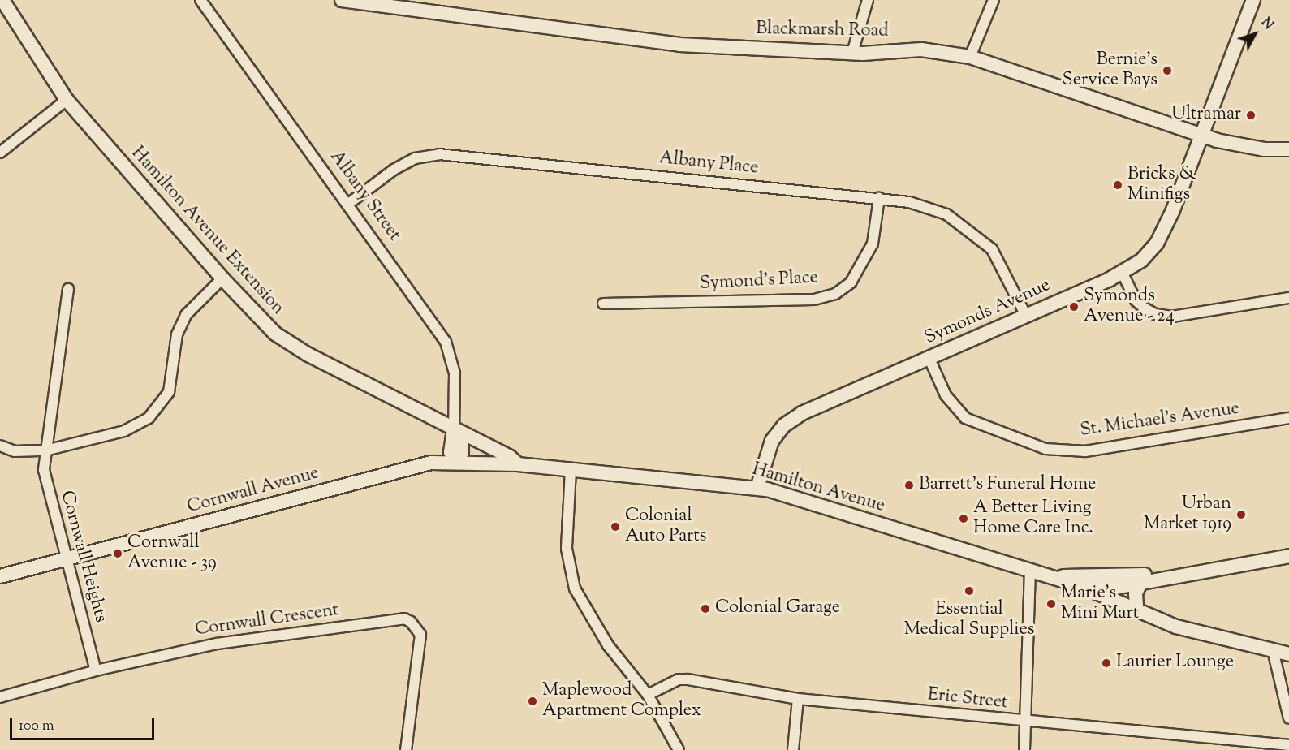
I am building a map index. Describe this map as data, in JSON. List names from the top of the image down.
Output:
{
  "streets": {
    "street": [
      "Blackmarsh Road",
      "Albany Place",
      "Albany Street",
      "Hamilton Avenue Extension",
      "Symond's Place",
      "Symonds Avenue",
      "St. Michael's Avenue",
      "Hamilton Avenue",
      "Cornwall Avenue",
      "Cornwall Heights",
      "Cornwall Crescent",
      "Eric Street"
    ]
  },
  "crossings": [
    ["Blackmarsh Road", "Symonds Avenue"],
    ["Albany Place", "Albany Street"],
    ["Albany Place", "Symond's Place"],
    ["Albany Place", "Symonds Avenue"],
    ["Albany Street", "Hamilton Avenue Extension"],
    ["Albany Street", "Cornwall Avenue"],
    ["Hamilton Avenue Extension", "Hamilton Avenue"],
    ["Hamilton Avenue Extension", "Cornwall Avenue"],
    ["Symonds Avenue", "St. Michael's Avenue"],
    ["Symonds Avenue", "Hamilton Avenue"],
    ["Hamilton Avenue", "Cornwall Avenue"],
    ["Cornwall Avenue", "Cornwall Heights"],
    ["Cornwall Heights", "Cornwall Crescent"]
  ],
  "places": [
    "Bernie's Service Bays",
    "Ultramar",
    "Bricks & Minifigs",
    "Symonds Avenue - 24",
    "Barrett's Funeral Home",
    "Urban Market 1919",
    "A Better Living Home Care Inc.",
    "Colonial Auto Parts",
    "Cornwall Avenue - 39",
    "Essential Medical Supplies",
    "Marie's Mini Mart",
    "Colonial Garage",
    "Laurier Lounge",
    "Maplewood Apartment Complex"
  ],
  "scale_bar": "100 m",
  "north": "top right"
}
